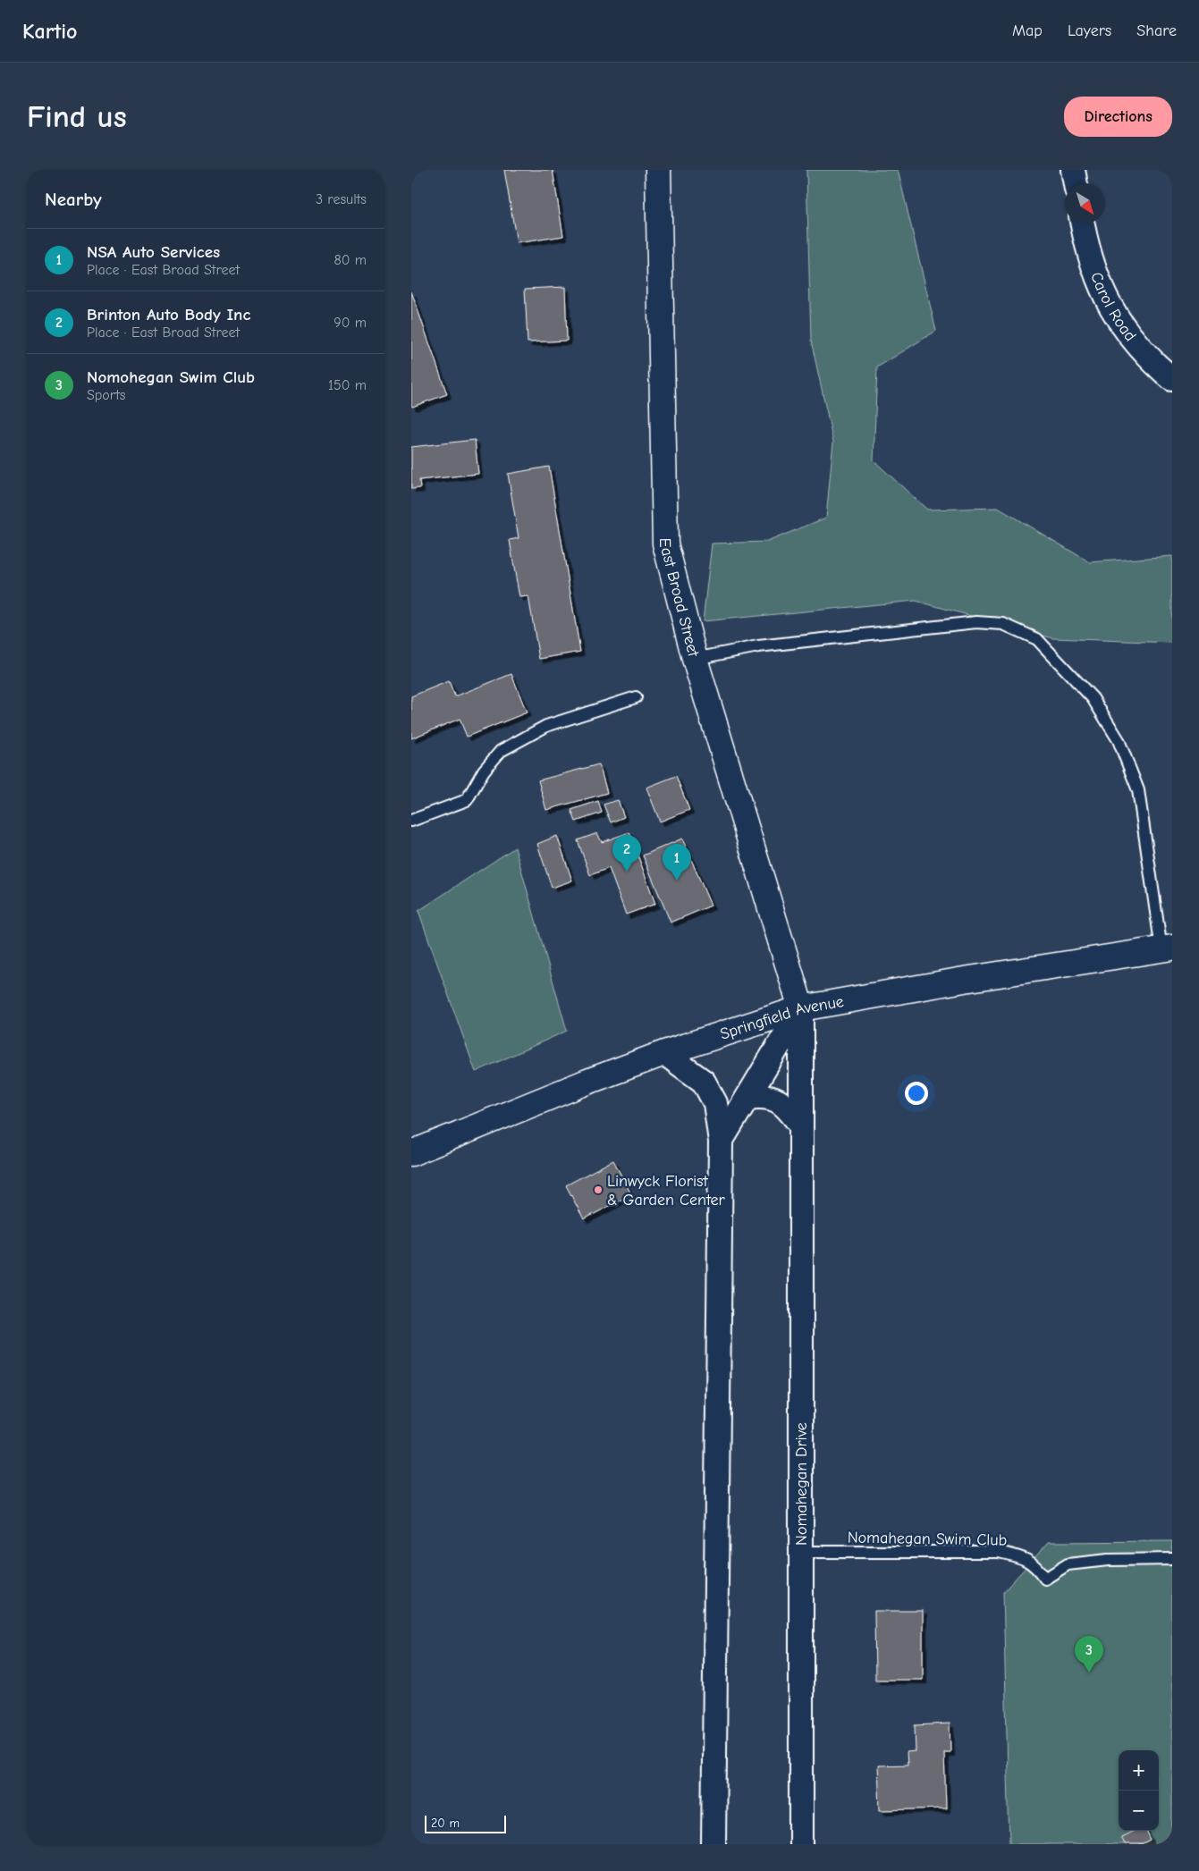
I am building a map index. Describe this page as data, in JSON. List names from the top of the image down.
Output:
{
  "streets": {
    "street": [
      "Carol Road",
      "East Broad Street",
      "Springfield Avenue",
      "Nomahegan Drive"
    ],
    "lane": ["Nomahegan Swim Club"]
  },
  "crossings": [
    ["East Broad Street", "Springfield Avenue"],
    ["East Broad Street", "Nomahegan Drive"],
    ["Springfield Avenue", "Nomahegan Drive"],
    ["Nomahegan Drive", "Nomahegan Swim Club"]
  ],
  "places": ["Linwyck Florist & Garden Center"],
  "scale_bar": "20 m",
  "north": "bottom right",
  "page": {
    "header": "Kartio",
    "nav": ["Map", "Layers", "Share"],
    "buttons": "Directions",
    "title": "Find us",
    "heading": ["Nearby", "3 results"],
    "list": [
      {
        "mark": "1",
        "name": "NSA Auto Services",
        "note": "Place · East Broad Street",
        "value": "80 m"
      },
      {
        "mark": "2",
        "name": "Brinton Auto Body Inc",
        "note": "Place · East Broad Street",
        "value": "90 m"
      },
      {
        "mark": "3",
        "name": "Nomohegan Swim Club",
        "note": "Sports",
        "value": "150 m"
      }
    ],
    "pins": ["2", "1", "3"],
    "map_buttons": ["+", "−"],
    "scale": "20 m"
  }
}
